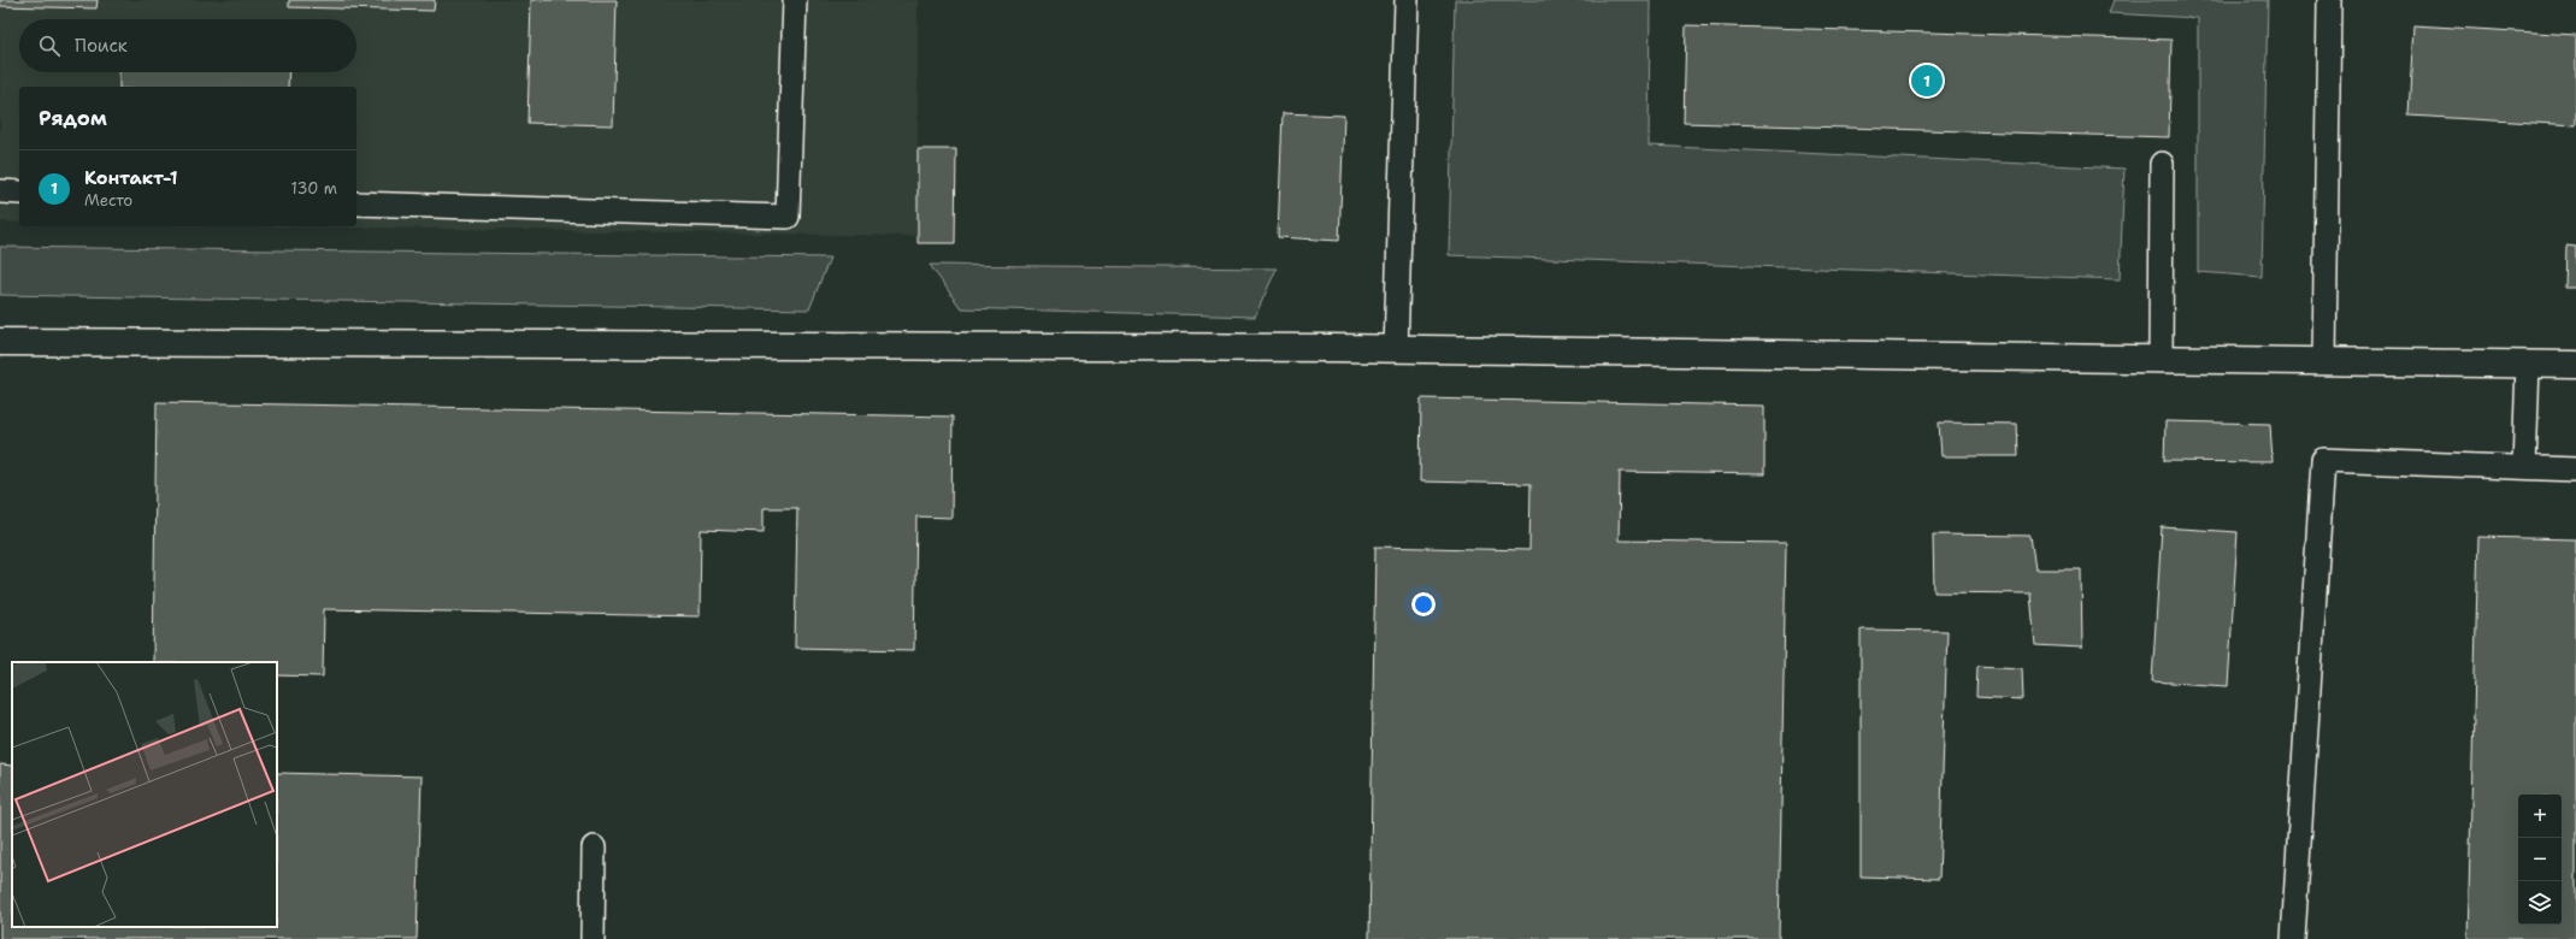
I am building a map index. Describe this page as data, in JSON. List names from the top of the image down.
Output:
{
  "page": {
    "search": "Поиск",
    "pins": "1",
    "heading": "Рядом",
    "list": [
      {
        "mark": "1",
        "name": "Контакт-1",
        "note": "Место",
        "value": "130 m"
      }
    ],
    "map_buttons": ["+", "−"]
  }
}
